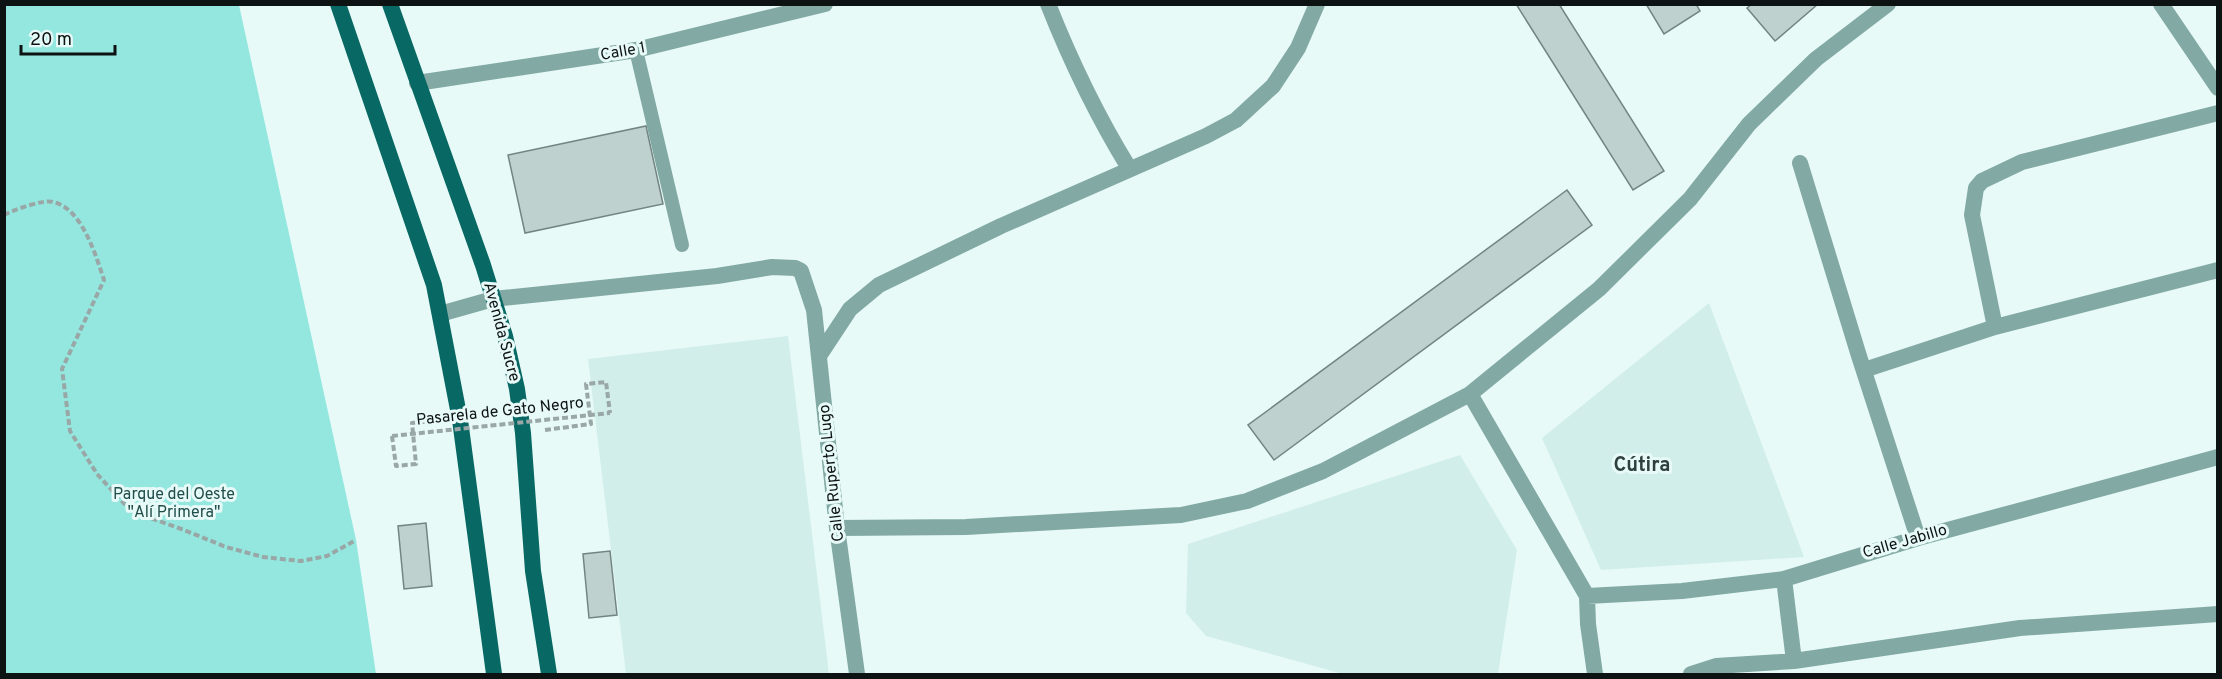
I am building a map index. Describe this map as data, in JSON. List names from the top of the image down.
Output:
{
  "streets": {
    "main road": ["Avenida Sucre"],
    "street": ["Calle 1", "Calle Ruperto Lugo", "Calle Jabillo"],
    "path": ["Pasarela de Gato Negro"]
  },
  "crossings": [
    ["Calle 1", "Avenida Sucre"],
    ["Avenida Sucre", "Pasarela de Gato Negro"],
    ["Avenida Sucre", "Calle Ruperto Lugo"]
  ],
  "districts": ["Cútira"],
  "parks": ["Parque del Oeste \"Alí Primera\""],
  "scale_bar": "20 m"
}
